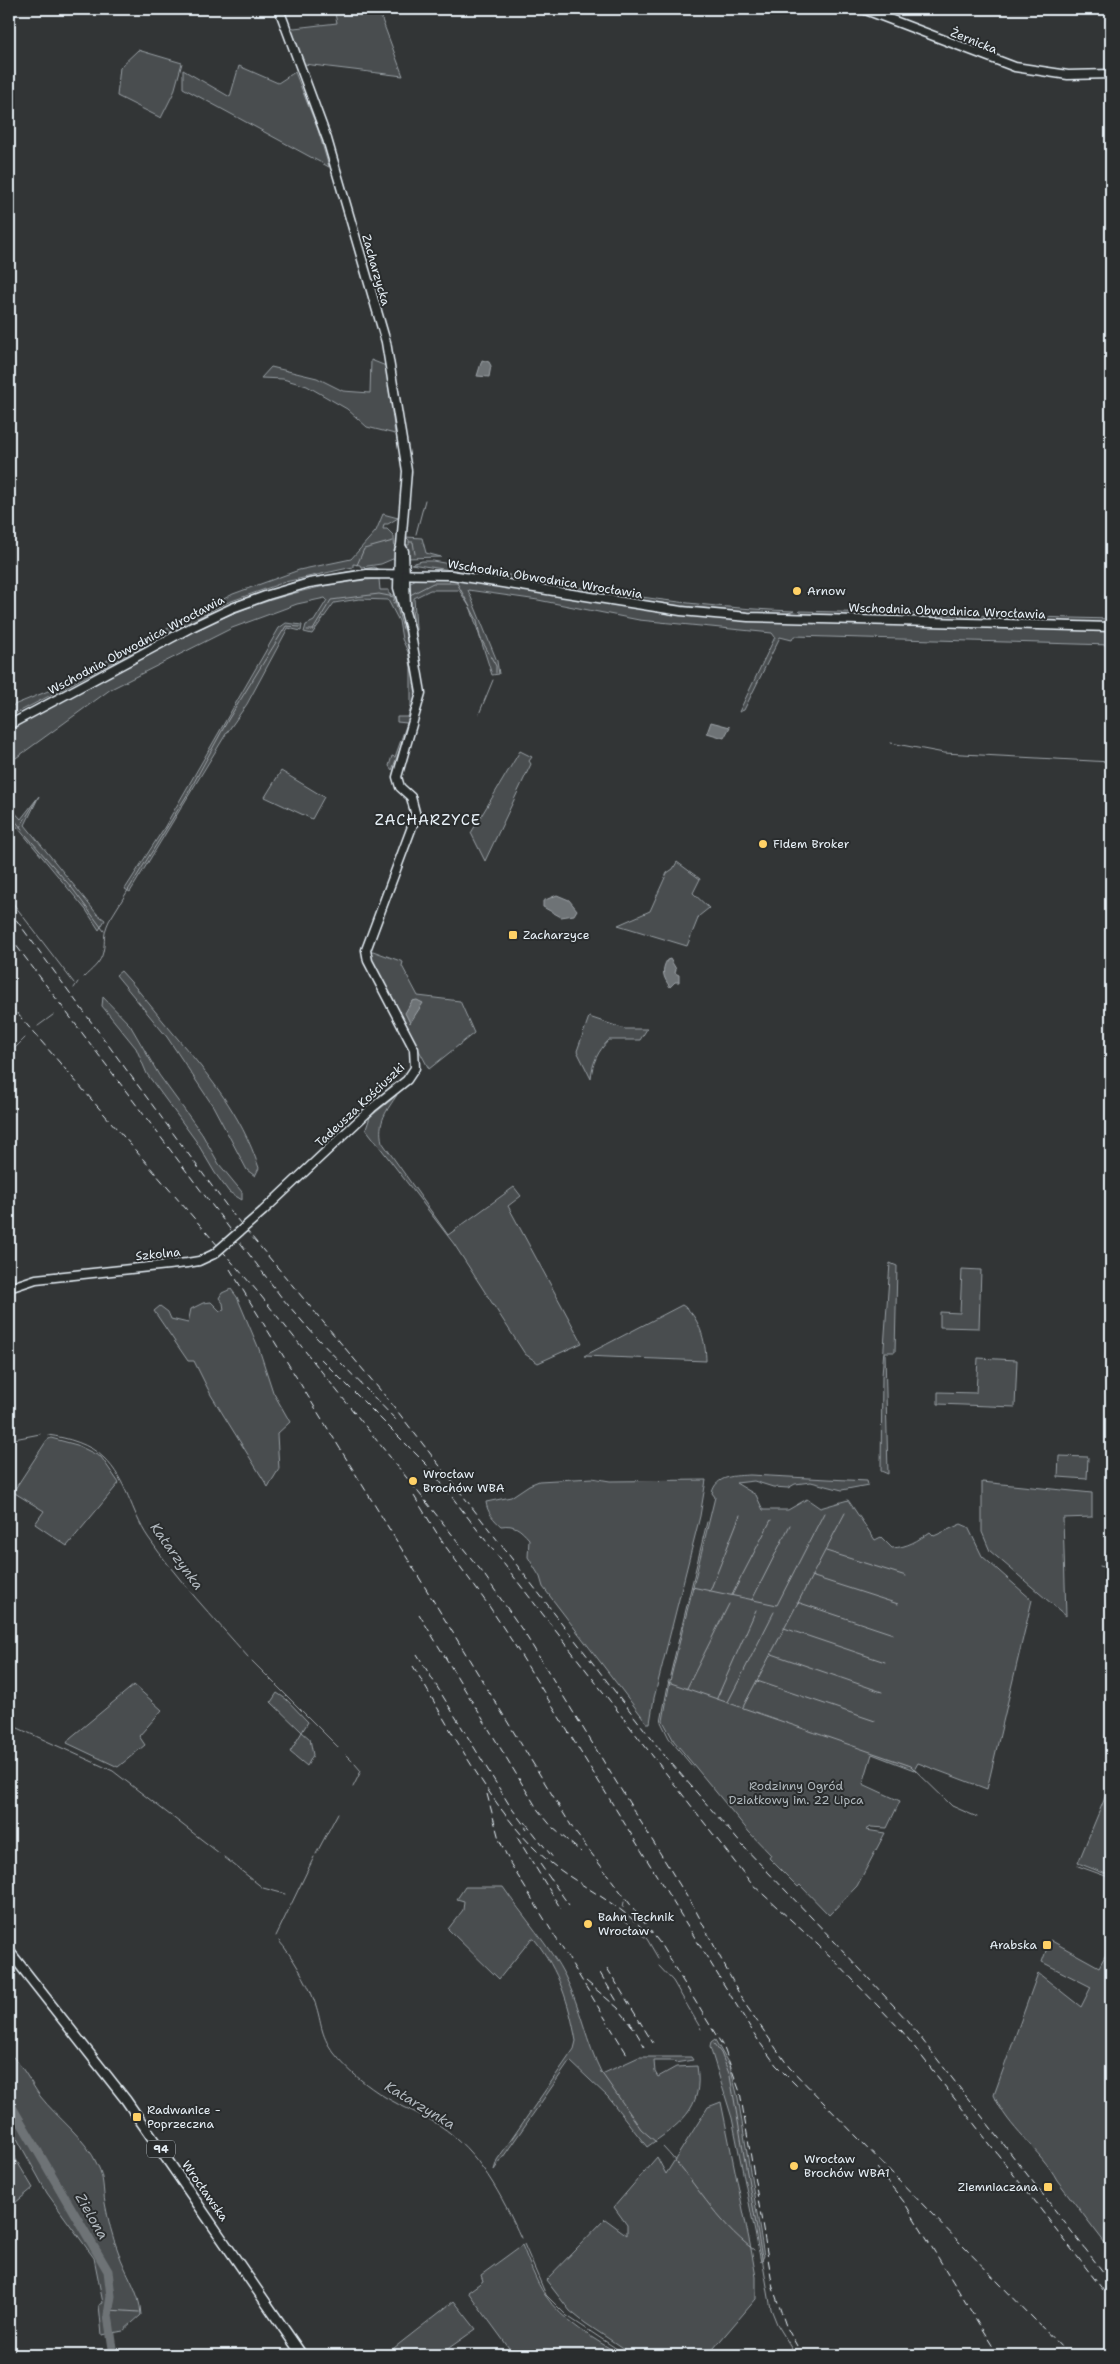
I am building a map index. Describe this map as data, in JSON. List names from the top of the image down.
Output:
{
  "streets": {
    "main road": ["94", "Wrocławska"],
    "street": [
      "Żernicka",
      "Zacharzycka",
      "Wschodnia Obwodnica Wrocławia",
      "Tadeusza Kościuszki",
      "Szkolna"
    ]
  },
  "crossings": [
    ["Zacharzycka", "Wschodnia Obwodnica Wrocławia"],
    ["Zacharzycka", "Tadeusza Kościuszki"],
    ["Tadeusza Kościuszki", "Szkolna"]
  ],
  "districts": ["ZACHARZYCE"],
  "water": ["Katarzynka", "Zielona"],
  "parks": ["Rodzinny Ogród Działkowy im. 22 Lipca"],
  "places": {
    "other": [
      "Arnow",
      "Fidem Broker",
      "Wrocław Brochów WBA",
      "Bahn Technik Wrocław",
      "Wrocław Brochów WBA1"
    ],
    "transit": [
      "Zacharzyce",
      "Arabska",
      "Radwanice - Poprzeczna",
      "Ziemniaczana"
    ]
  }
}
